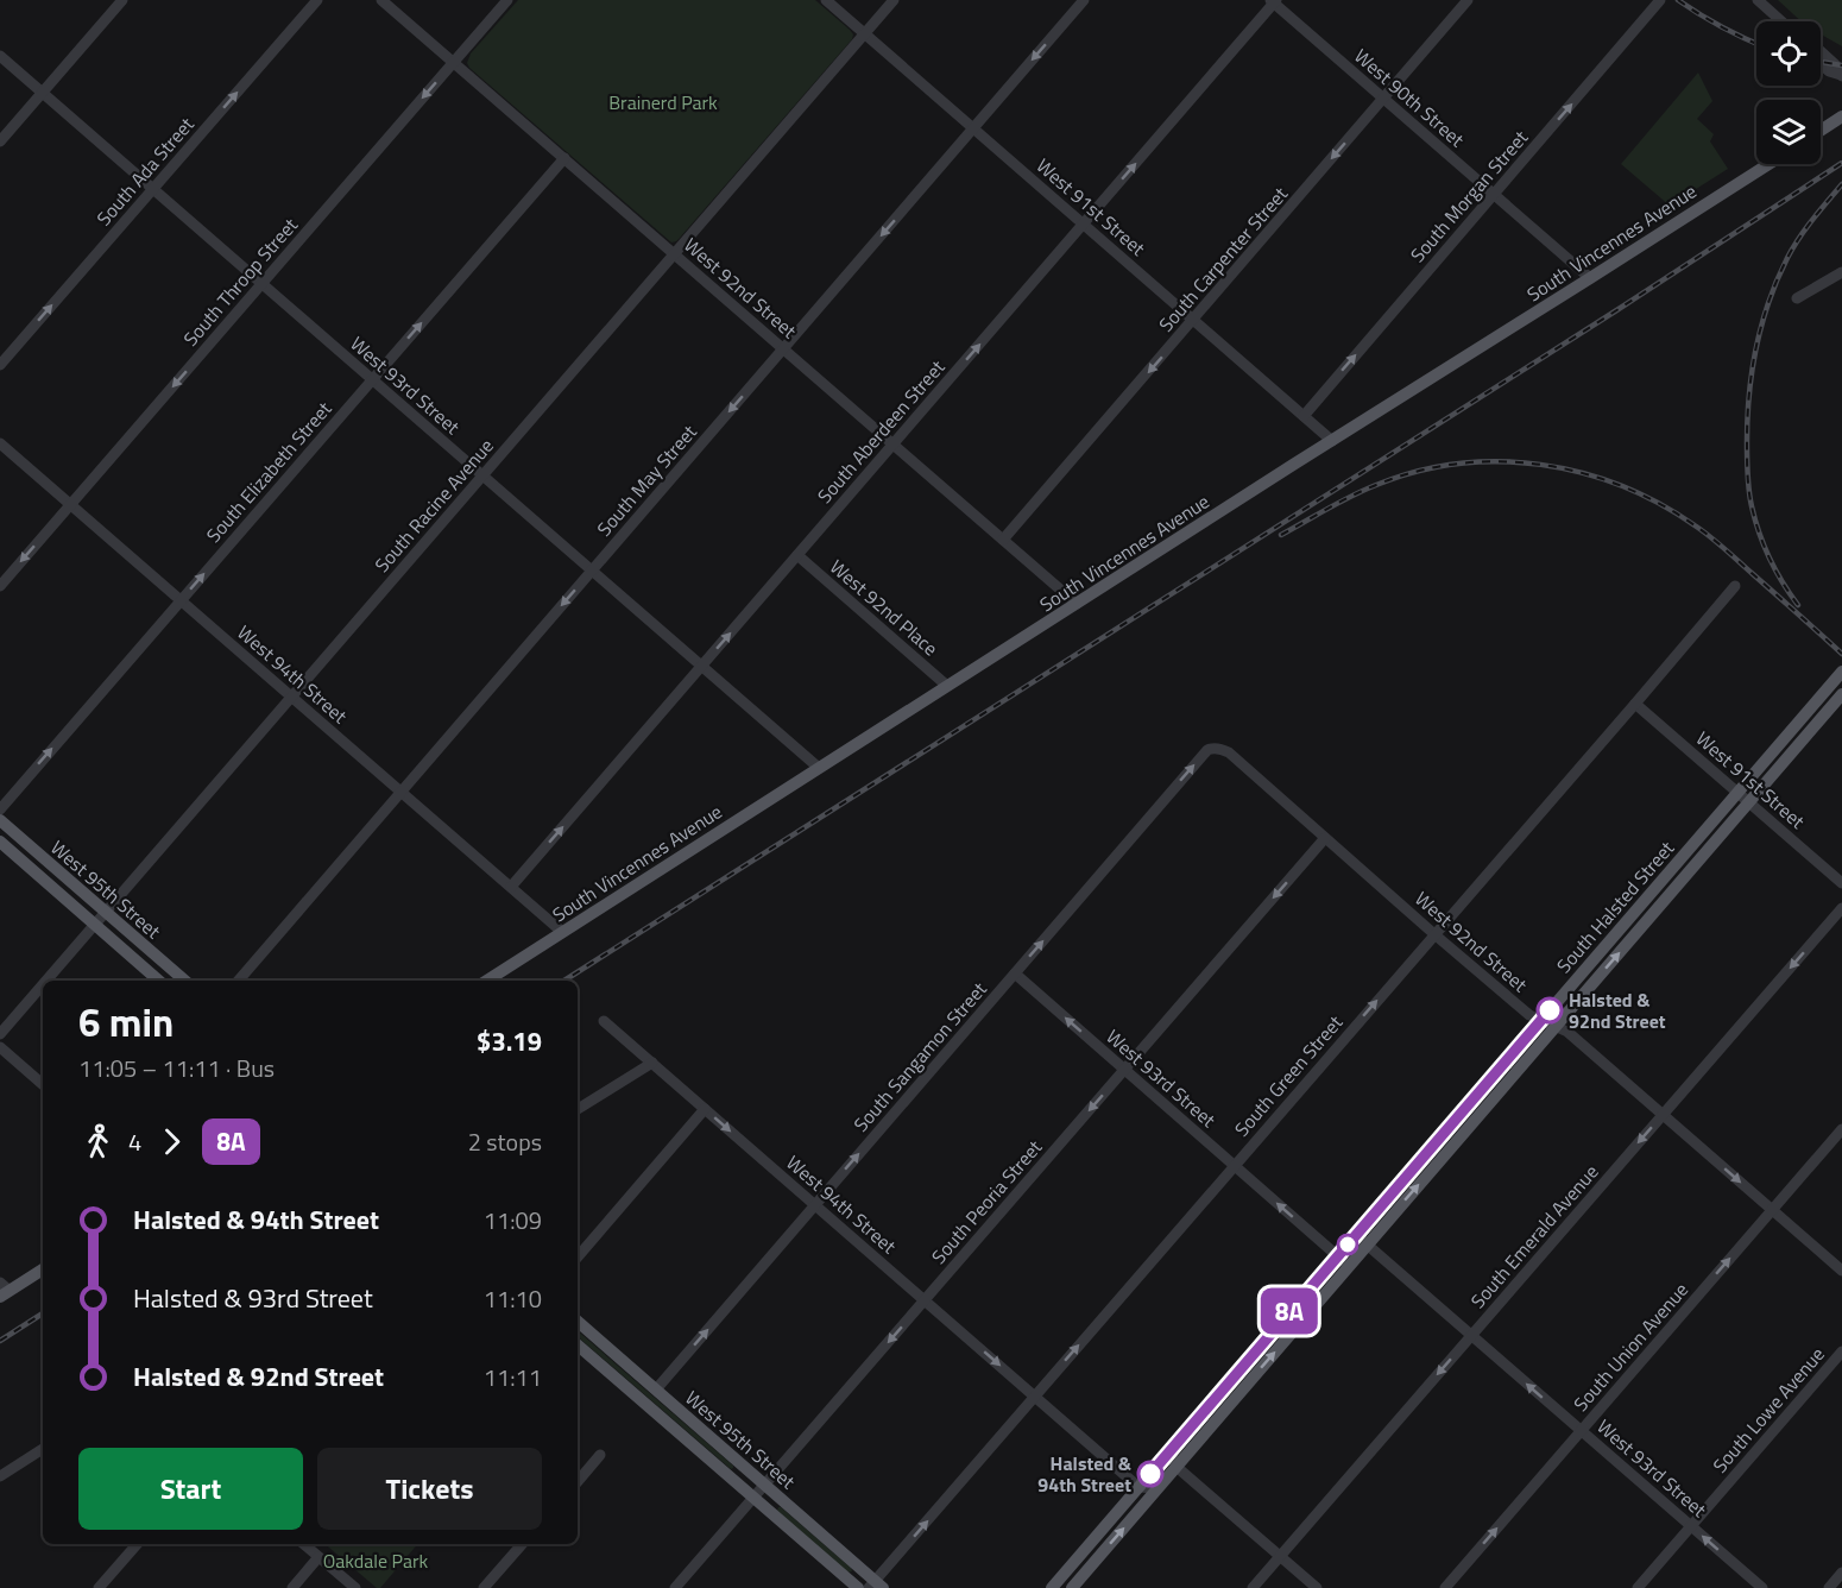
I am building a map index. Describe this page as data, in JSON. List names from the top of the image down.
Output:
{
  "streets": {
    "main road": ["South Vincennes Avenue", "West 95th Street", "South Halsted Street"],
    "street": [
      "West 90th Street",
      "South Ada Street",
      "South Morgan Street",
      "West 91st Street",
      "South Carpenter Street",
      "South Throop Street",
      "West 92nd Street",
      "West 93rd Street",
      "South Aberdeen Street",
      "South Elizabeth Street",
      "South May Street",
      "South Racine Avenue",
      "West 92nd Place",
      "West 94th Street",
      "South Sangamon Street",
      "South Green Street",
      "South Peoria Street",
      "South Emerald Avenue",
      "South Union Avenue",
      "South Lowe Avenue"
    ]
  },
  "crossings": [
    ["West 90th Street", "South Morgan Street"],
    ["West 90th Street", "South Vincennes Avenue"],
    ["West 90th Street", "South Carpenter Street"],
    ["West 90th Street", "South Aberdeen Street"],
    ["South Ada Street", "West 93rd Street"],
    ["South Morgan Street", "West 91st Street"],
    ["West 91st Street", "South Vincennes Avenue"],
    ["West 91st Street", "South Carpenter Street"],
    ["West 91st Street", "South Aberdeen Street"],
    ["West 91st Street", "South May Street"],
    ["West 91st Street", "South Racine Avenue"],
    ["West 91st Street", "South Halsted Street"],
    ["West 91st Street", "South Green Street"],
    ["South Vincennes Avenue", "West 92nd Street"],
    ["South Vincennes Avenue", "West 93rd Street"],
    ["South Vincennes Avenue", "West 92nd Place"],
    ["South Vincennes Avenue", "West 94th Street"],
    ["South Carpenter Street", "West 92nd Street"],
    ["South Throop Street", "West 92nd Street"],
    ["South Throop Street", "West 93rd Street"],
    ["South Throop Street", "West 94th Street"],
    ["West 92nd Street", "South Aberdeen Street"],
    ["West 92nd Street", "South Elizabeth Street"],
    ["West 92nd Street", "South May Street"],
    ["West 92nd Street", "South Racine Avenue"],
    ["West 92nd Street", "South Halsted Street"],
    ["West 92nd Street", "South Sangamon Street"],
    ["West 92nd Street", "South Green Street"],
    ["West 92nd Street", "South Peoria Street"],
    ["West 92nd Street", "South Emerald Avenue"],
    ["West 92nd Street", "South Union Avenue"],
    ["West 93rd Street", "South Aberdeen Street"],
    ["West 93rd Street", "South Elizabeth Street"],
    ["West 93rd Street", "South May Street"],
    ["West 93rd Street", "South Racine Avenue"],
    ["West 93rd Street", "South Halsted Street"],
    ["West 93rd Street", "South Sangamon Street"],
    ["West 93rd Street", "South Green Street"],
    ["West 93rd Street", "South Peoria Street"],
    ["West 93rd Street", "South Emerald Avenue"],
    ["West 93rd Street", "South Union Avenue"],
    ["West 93rd Street", "South Lowe Avenue"],
    ["South Aberdeen Street", "West 92nd Place"],
    ["South Aberdeen Street", "West 94th Street"],
    ["South Elizabeth Street", "West 94th Street"],
    ["South May Street", "West 94th Street"],
    ["South Racine Avenue", "West 94th Street"],
    ["South Racine Avenue", "West 95th Street"],
    ["West 94th Street", "South Halsted Street"],
    ["West 94th Street", "South Sangamon Street"],
    ["West 94th Street", "South Green Street"],
    ["West 94th Street", "South Peoria Street"],
    ["West 95th Street", "South Sangamon Street"],
    ["West 95th Street", "South Green Street"],
    ["West 95th Street", "South Peoria Street"]
  ],
  "one_way": [
    "South Ada Street",
    "South Morgan Street",
    "South Carpenter Street",
    "South Throop Street",
    "South Aberdeen Street",
    "South Elizabeth Street",
    "South May Street",
    "South Sangamon Street",
    "South Green Street",
    "South Peoria Street",
    "South Emerald Avenue",
    "South Union Avenue"
  ],
  "parks": ["Brainerd Park", "Oakdale Park"],
  "places": ["Halsted & 92nd Street", "Halsted & 94th Street"],
  "lines": ["bus line 8A"],
  "page": {
    "on_map": "8A",
    "heading": ["6 min", "11:05 – 11:11 · Bus", "$3.19"],
    "legs": ["4", "8A", "2 stops"],
    "list": [
      {
        "name": "Halsted & 94th Street",
        "value": "11:09"
      },
      {
        "name": "Halsted & 93rd Street",
        "value": "11:10"
      },
      {
        "name": "Halsted & 92nd Street",
        "value": "11:11"
      }
    ],
    "buttons": ["Start", "Tickets"]
  }
}
